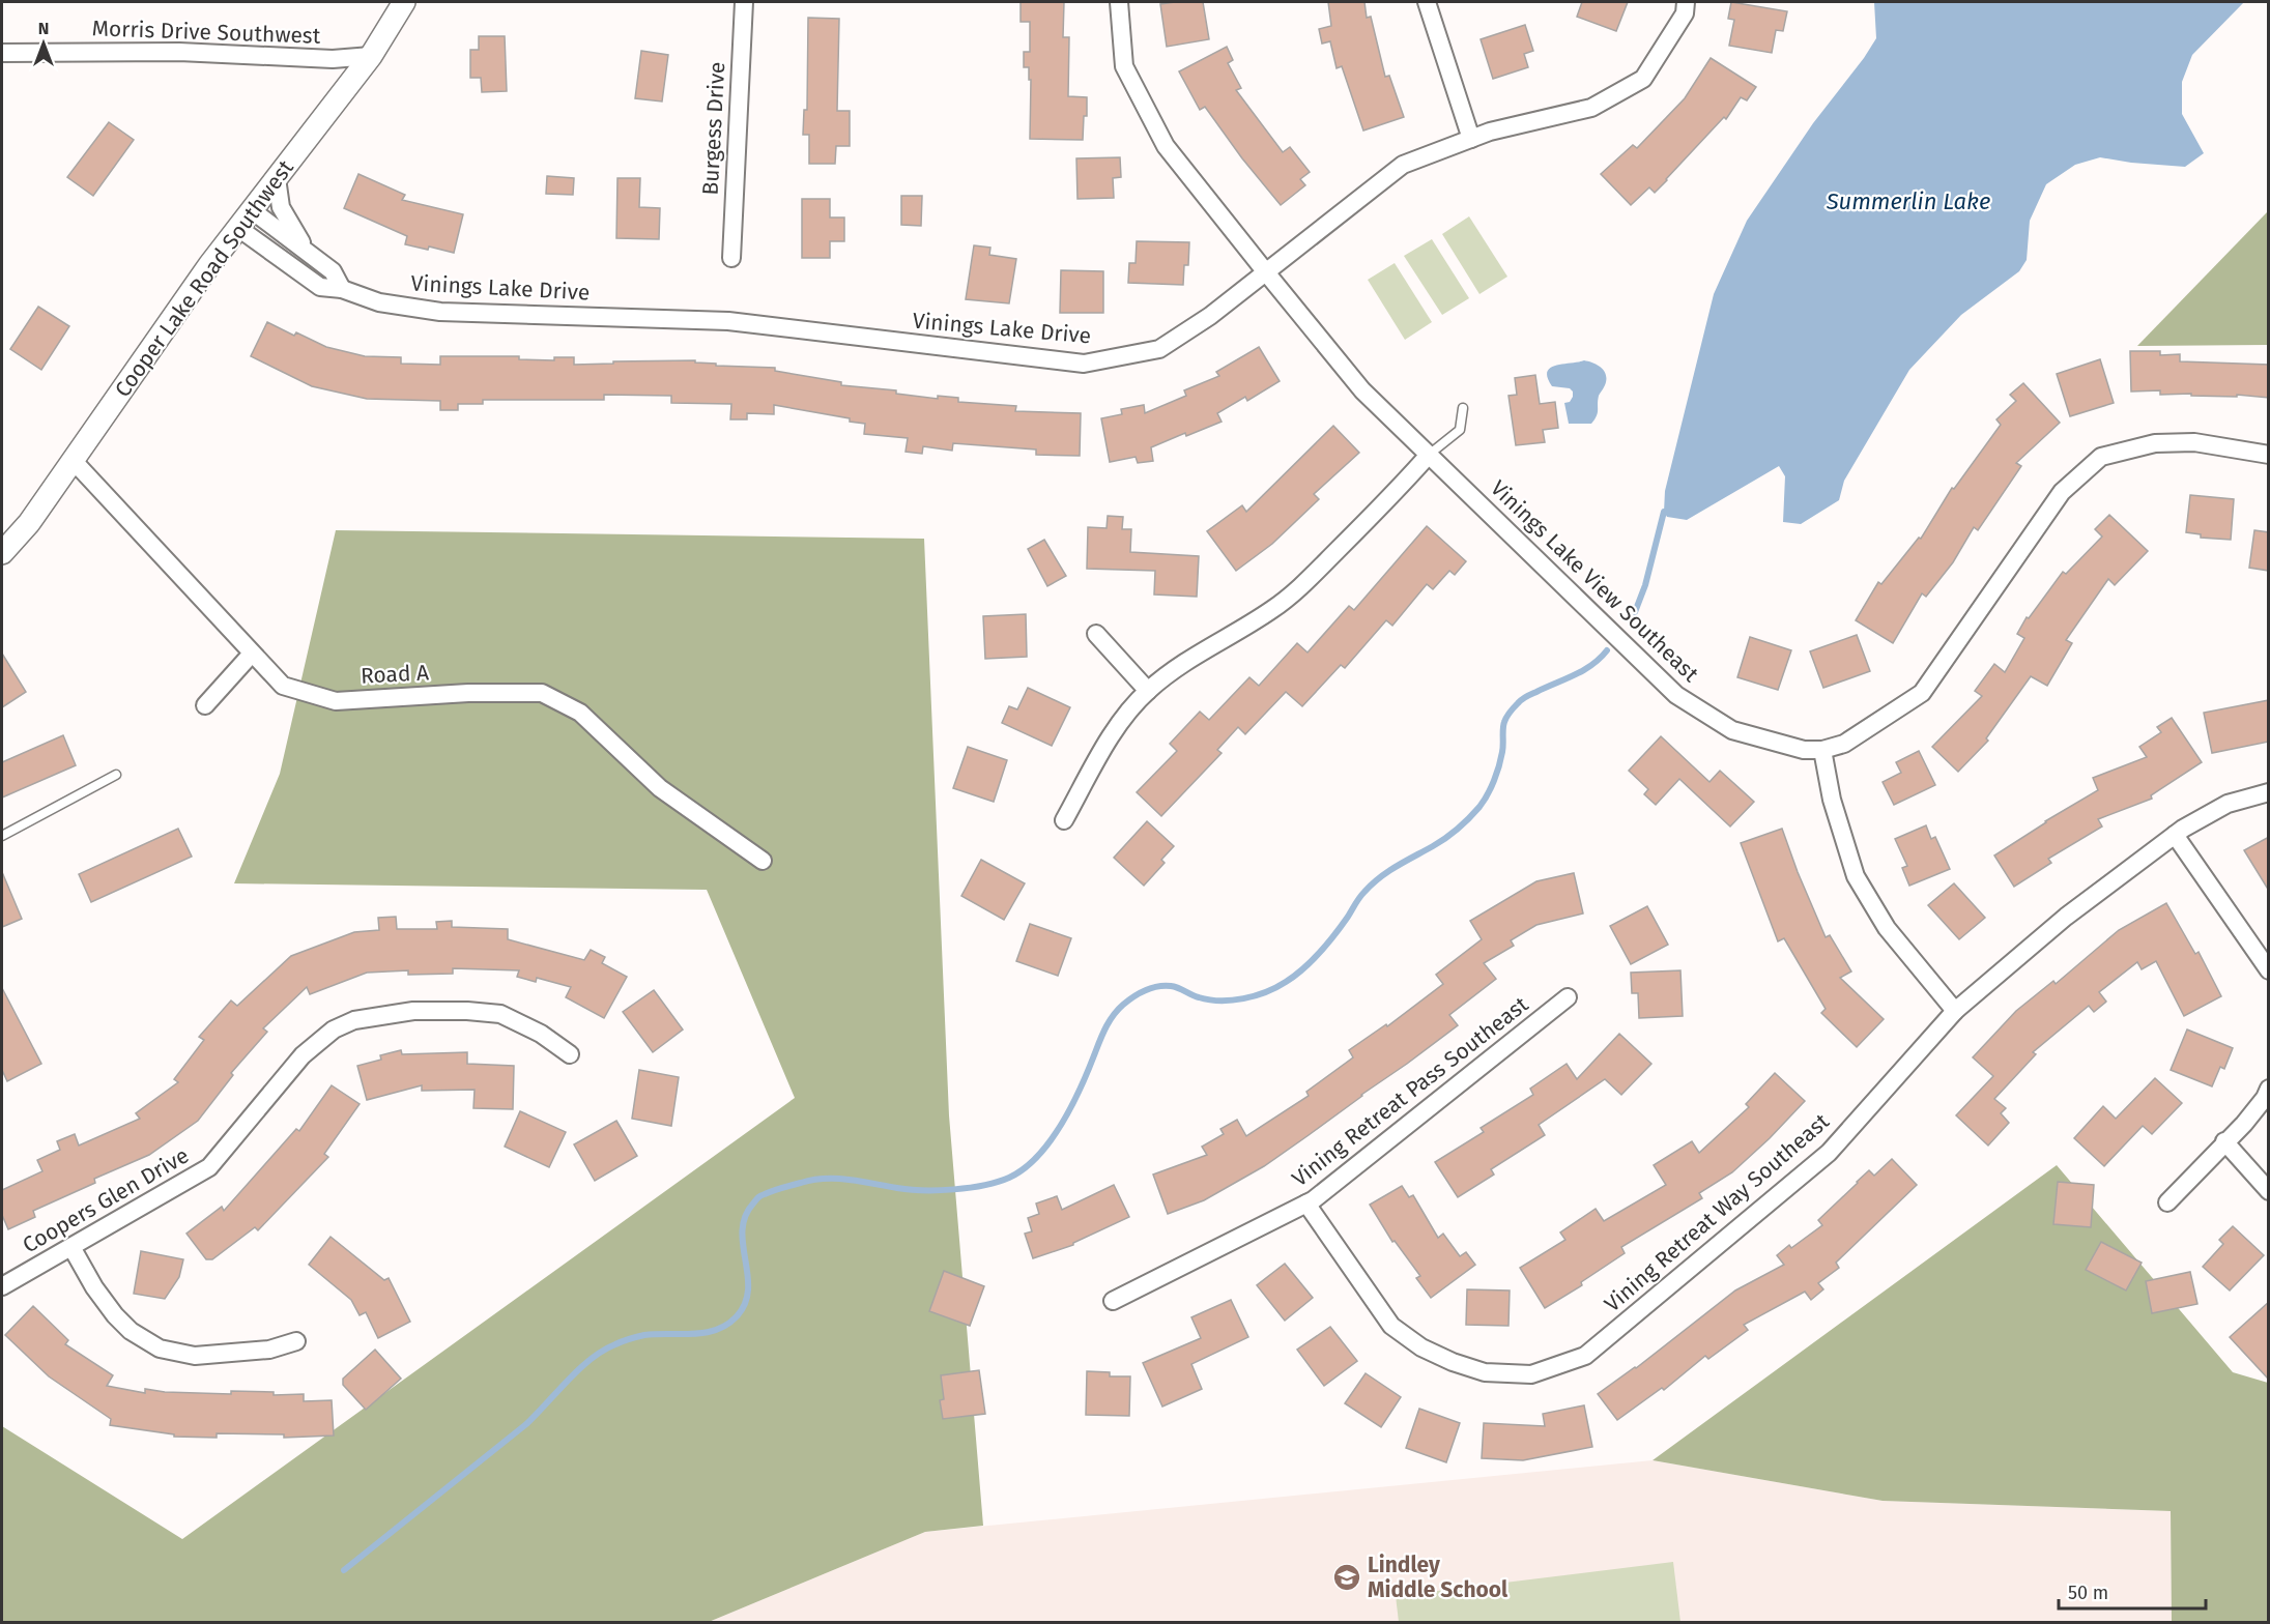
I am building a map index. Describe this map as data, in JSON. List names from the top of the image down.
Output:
{
  "streets": {
    "street": [
      "Morris Drive Southwest",
      "Burgess Drive",
      "Cooper Lake Road Southwest",
      "Vinings Lake Drive",
      "Vinings Lake View Southeast",
      "Road A",
      "Vining Retreat Pass Southeast",
      "Coopers Glen Drive",
      "Vining Retreat Way Southeast"
    ]
  },
  "crossings": [
    ["Morris Drive Southwest", "Cooper Lake Road Southwest"],
    ["Cooper Lake Road Southwest", "Vinings Lake Drive"],
    ["Cooper Lake Road Southwest", "Road A"],
    ["Vinings Lake Drive", "Vinings Lake View Southeast"],
    ["Vining Retreat Pass Southeast", "Vining Retreat Way Southeast"]
  ],
  "water": ["Summerlin Lake"],
  "places": {
    "school or university": ["Lindley Middle School"]
  },
  "scale_bar": "50 m",
  "north": "top"
}
